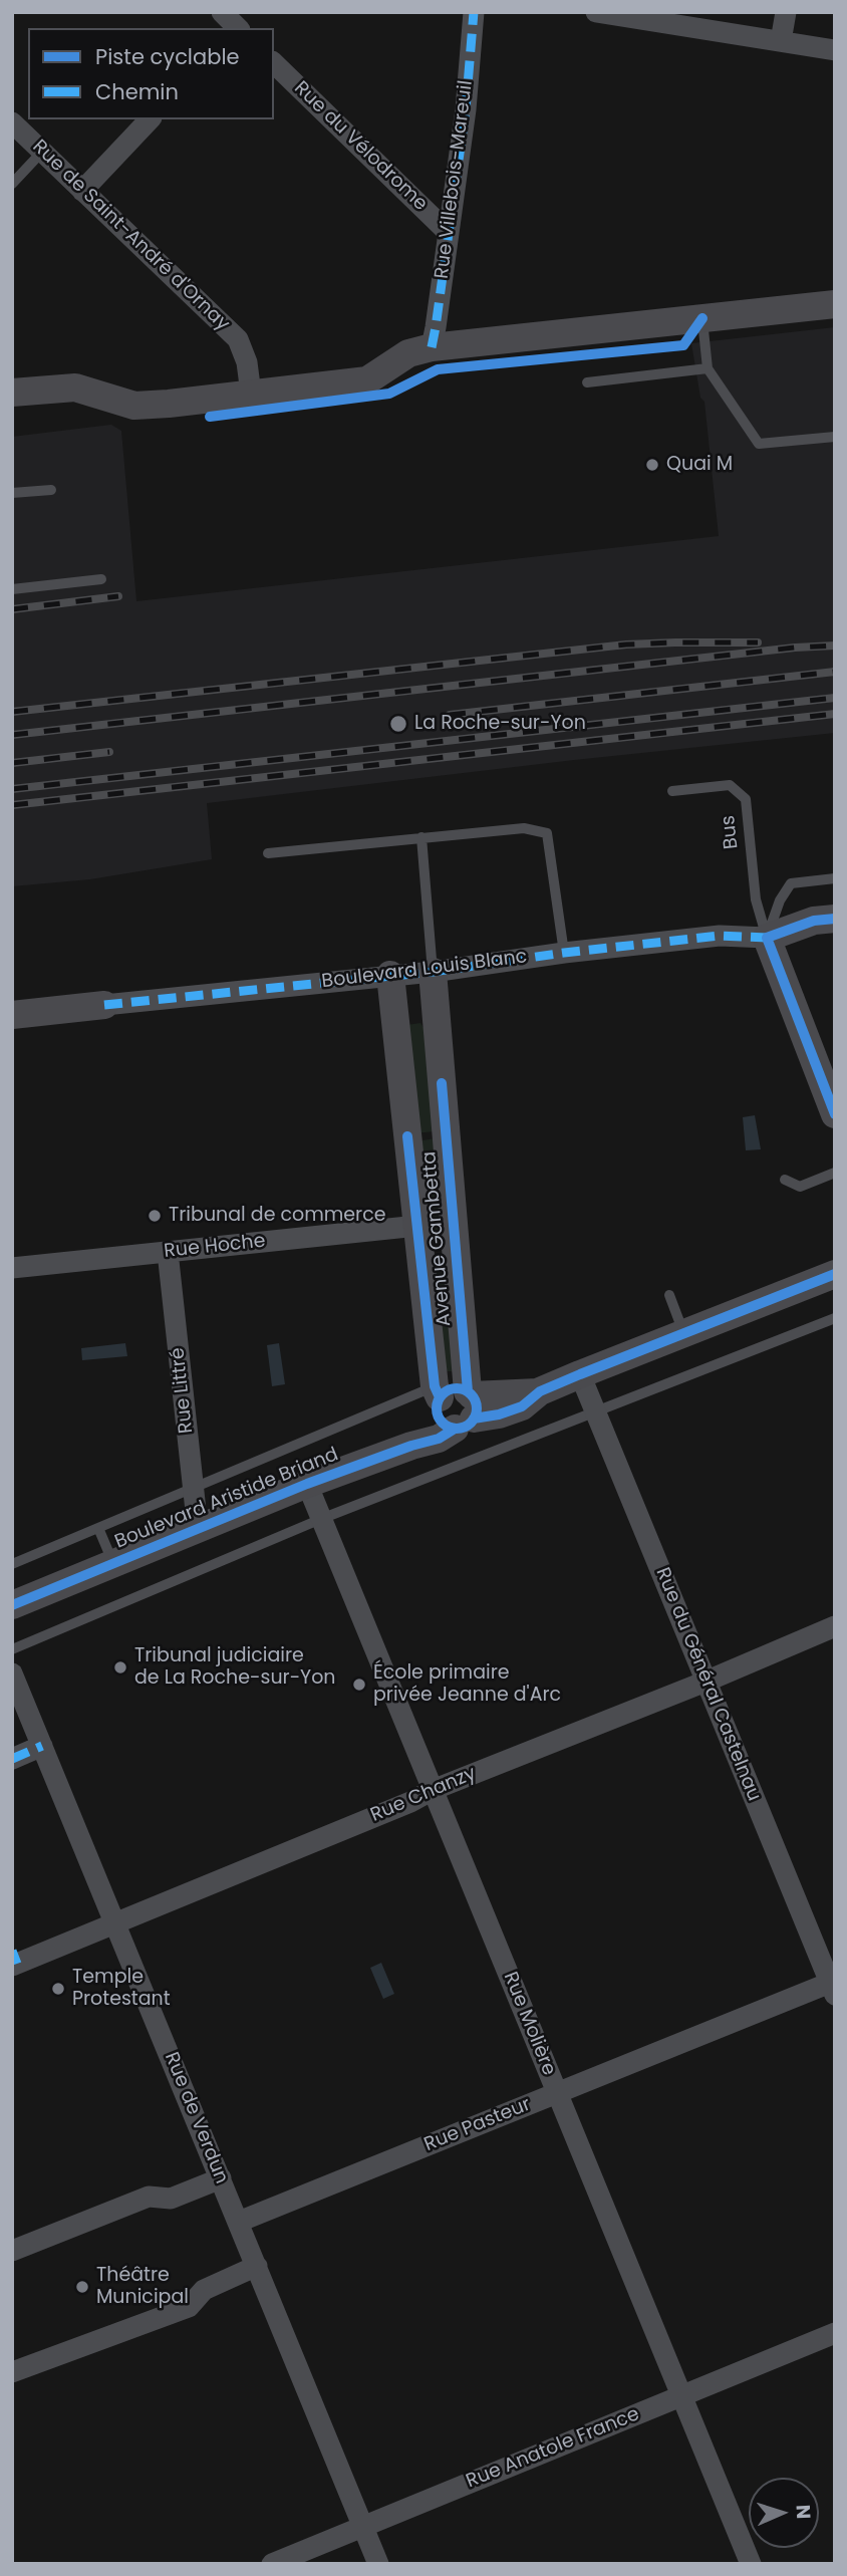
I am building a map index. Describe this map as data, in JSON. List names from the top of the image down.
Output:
{
  "streets": {
    "street": [
      "Rue du Vélodrome",
      "Rue Villebois-Mareuil",
      "Rue de Saint-André d'Ornay",
      "Boulevard Louis Blanc",
      "Avenue Gambetta",
      "Rue Hoche",
      "Rue Littré",
      "Boulevard Aristide Briand",
      "Rue du Général Castelnau",
      "Rue Chanzy",
      "Rue Molière",
      "Rue de Verdun",
      "Rue Pasteur",
      "Rue Anatole France"
    ],
    "lane": ["Bus"]
  },
  "crossings": [
    ["Rue du Vélodrome", "Rue Villebois-Mareuil"],
    ["Bus", "Boulevard Louis Blanc"],
    ["Boulevard Louis Blanc", "Avenue Gambetta"],
    ["Avenue Gambetta", "Rue Hoche"],
    ["Avenue Gambetta", "Boulevard Aristide Briand"],
    ["Rue Hoche", "Rue Littré"],
    ["Rue Littré", "Boulevard Aristide Briand"],
    ["Boulevard Aristide Briand", "Rue du Général Castelnau"],
    ["Boulevard Aristide Briand", "Rue Molière"],
    ["Rue du Général Castelnau", "Rue Chanzy"],
    ["Rue du Général Castelnau", "Rue Pasteur"],
    ["Rue Chanzy", "Rue Molière"],
    ["Rue Chanzy", "Rue de Verdun"],
    ["Rue Molière", "Rue Pasteur"],
    ["Rue Molière", "Rue Anatole France"],
    ["Rue de Verdun", "Rue Pasteur"],
    ["Rue de Verdun", "Rue Anatole France"]
  ],
  "places": [
    "Quai M",
    "La Roche-sur-Yon",
    "Tribunal de commerce",
    "Tribunal judiciaire de La Roche-sur-Yon",
    "École primaire privée Jeanne d'Arc",
    "Temple Protestant",
    "Théâtre Municipal"
  ],
  "legend": ["Piste cyclable", "Chemin"],
  "north": "right"
}
